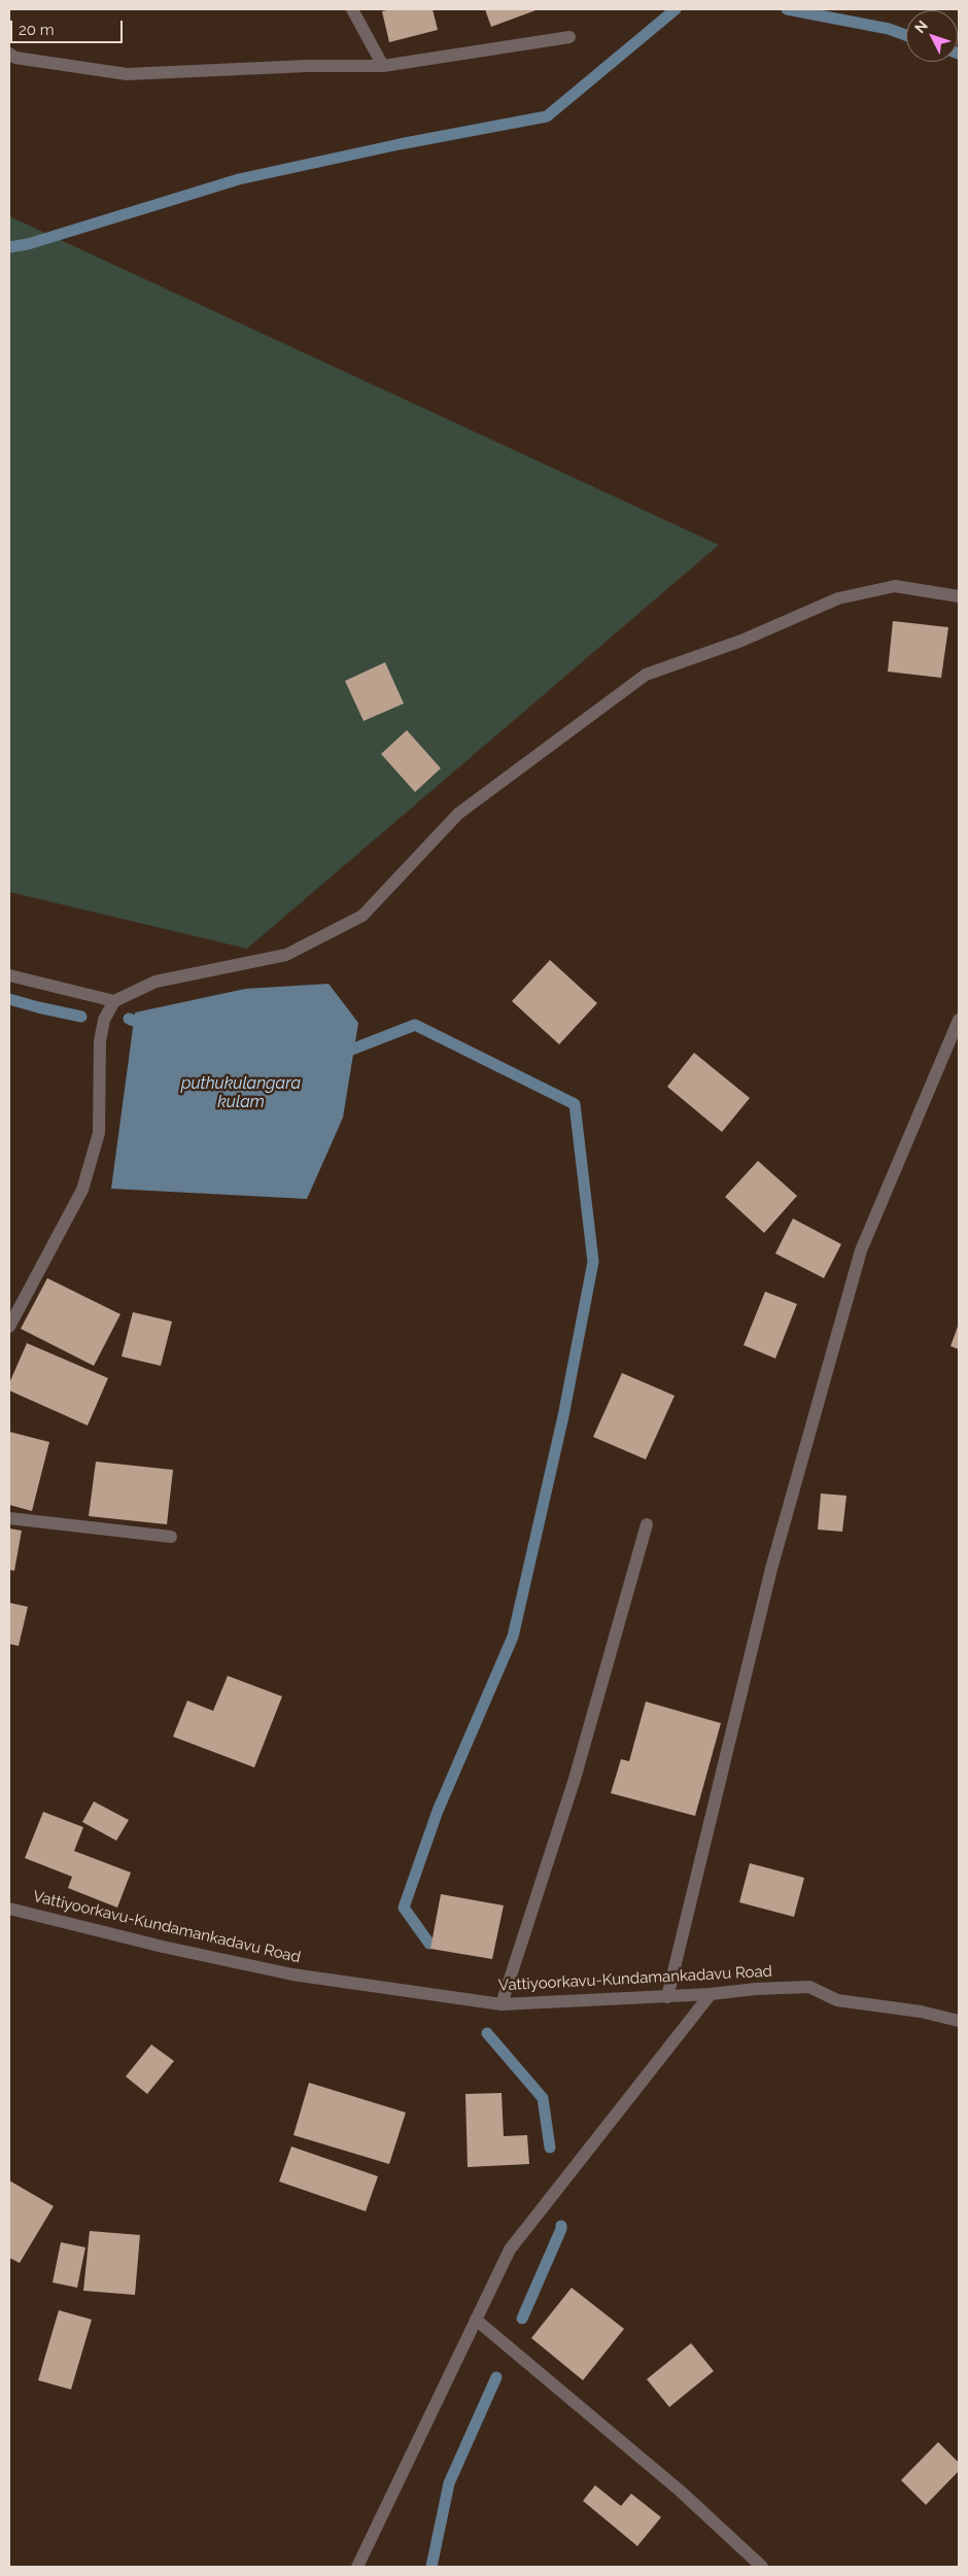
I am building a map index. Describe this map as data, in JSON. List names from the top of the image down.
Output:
{
  "streets": {
    "street": ["Vattiyoorkavu-Kundamankadavu Road"]
  },
  "water": ["puthukulangara kulam"],
  "scale_bar": "20 m",
  "north": "top left"
}
